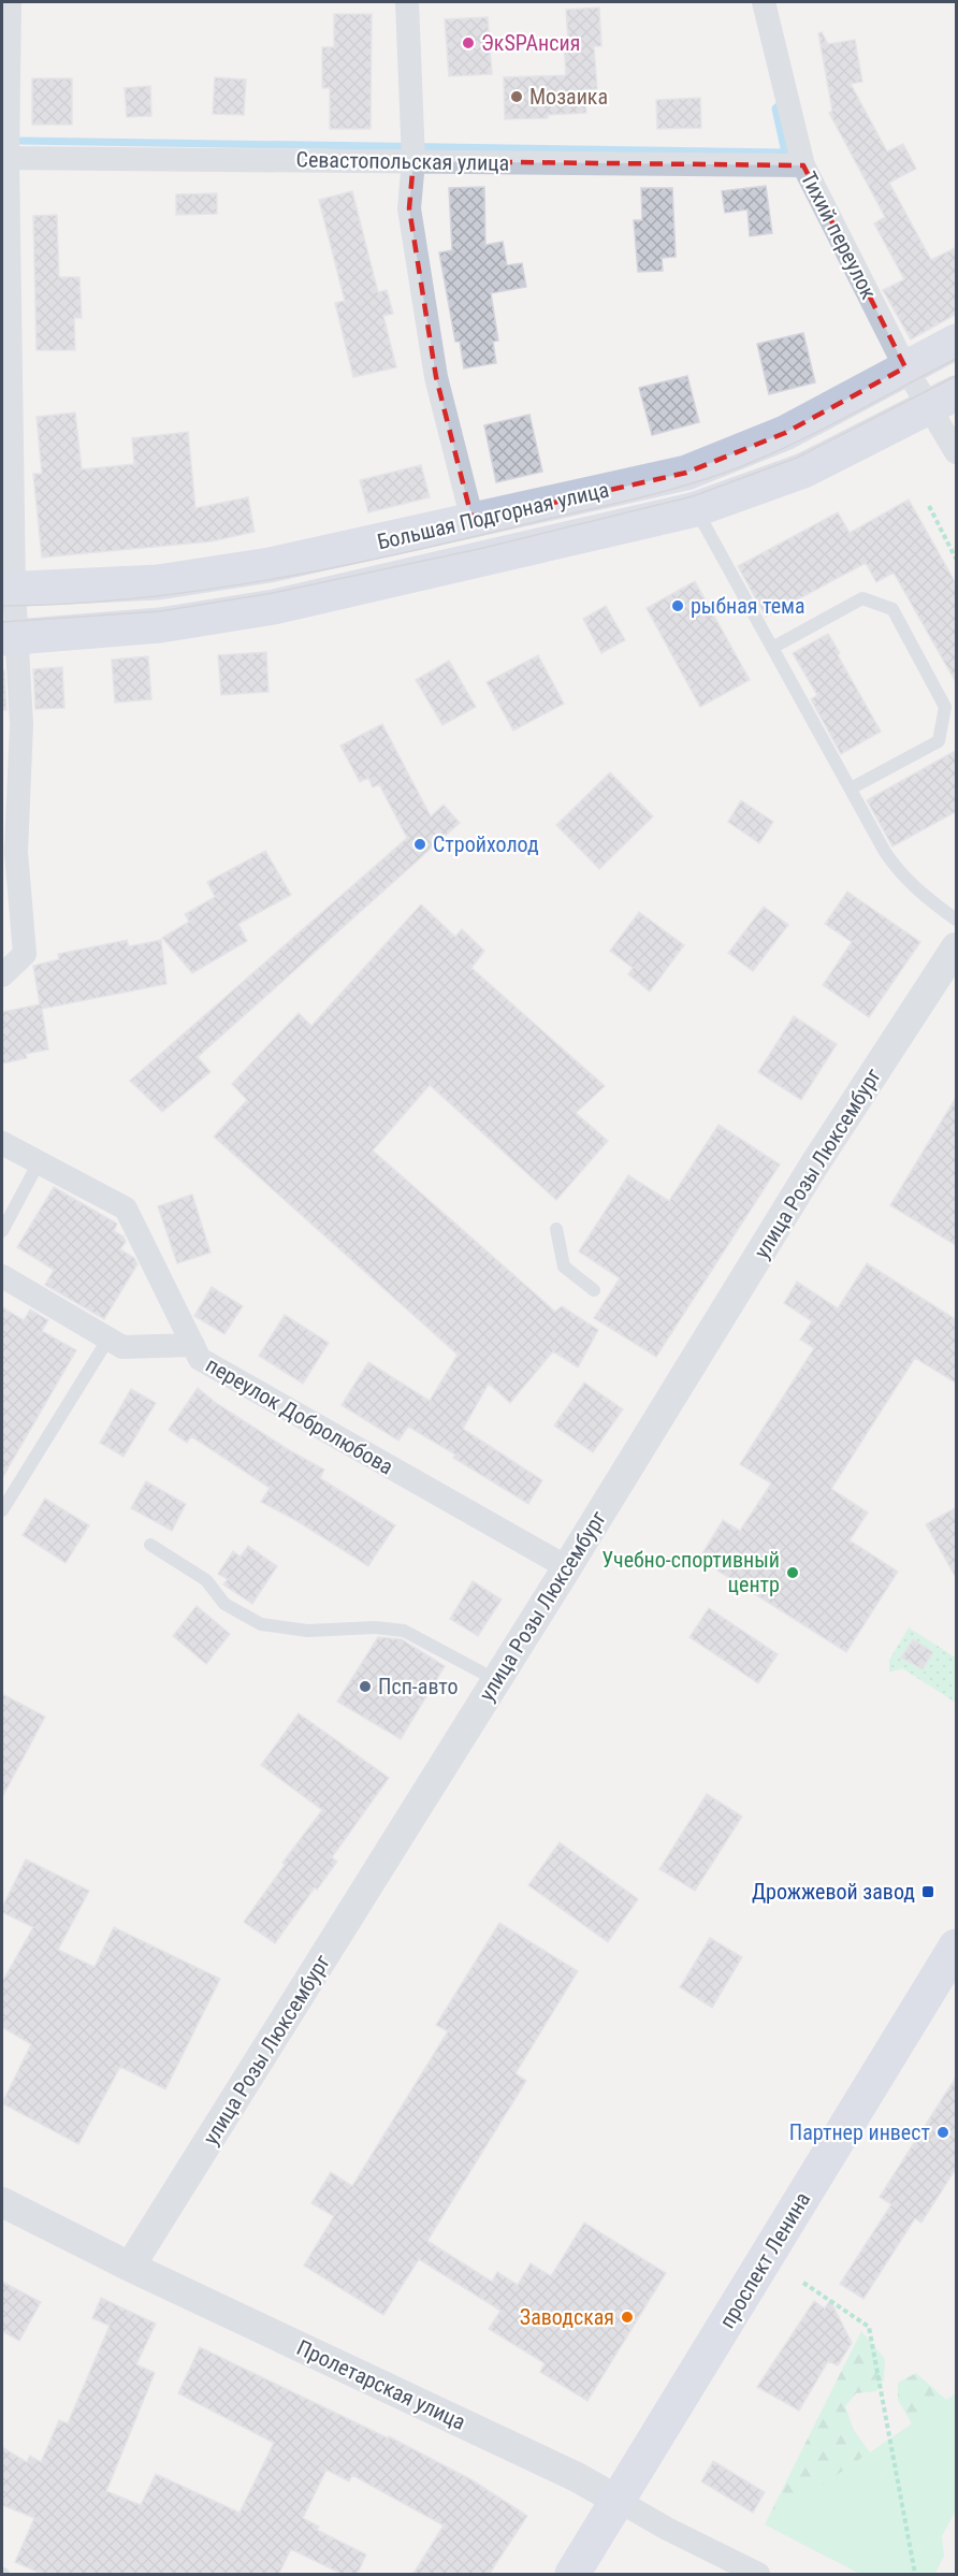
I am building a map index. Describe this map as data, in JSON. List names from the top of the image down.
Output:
{
  "streets": {
    "main road": ["Большая Подгорная улица", "проспект Ленина"],
    "street": [
      "Севастопольская улица",
      "Тихий переулок",
      "улица Розы Люксембург",
      "переулок Добролюбова",
      "Пролетарская улица"
    ]
  },
  "crossings": [
    ["Севастопольская улица", "Тихий переулок"],
    ["Тихий переулок", "Большая Подгорная улица"],
    ["улица Розы Люксембург", "переулок Добролюбова"],
    ["улица Розы Люксембург", "Пролетарская улица"],
    ["проспект Ленина", "Пролетарская улица"]
  ],
  "places": {
    "other": [
      "ЭкSPAнсия",
      "Мозаика",
      "рыбная тема",
      "Стройхолод",
      "Учебно-спортивный центр",
      "Псп-авто",
      "Партнер инвест",
      "Заводская"
    ],
    "transit": ["Дрожжевой завод"]
  }
}
